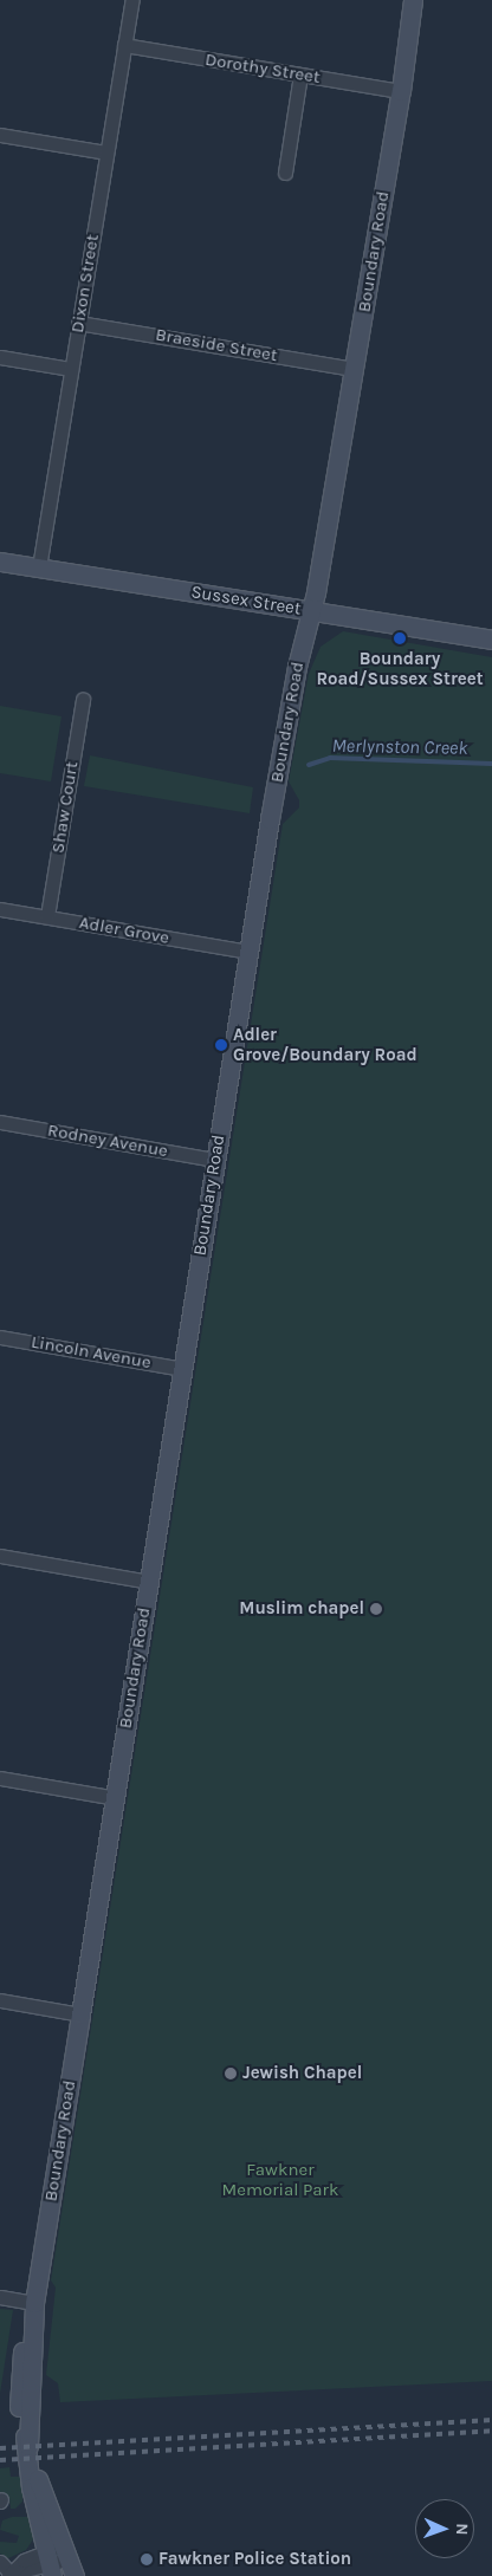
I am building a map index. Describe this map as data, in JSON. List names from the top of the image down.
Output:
{
  "streets": {
    "main road": ["Boundary Road", "Sussex Street"],
    "street": [
      "Dorothy Street",
      "Dixon Street",
      "Braeside Street",
      "Shaw Court",
      "Adler Grove",
      "Rodney Avenue",
      "Lincoln Avenue"
    ]
  },
  "crossings": [
    ["Dorothy Street", "Boundary Road"],
    ["Dorothy Street", "Dixon Street"],
    ["Boundary Road", "Braeside Street"],
    ["Boundary Road", "Sussex Street"],
    ["Boundary Road", "Adler Grove"],
    ["Boundary Road", "Rodney Avenue"],
    ["Boundary Road", "Lincoln Avenue"],
    ["Dixon Street", "Braeside Street"],
    ["Dixon Street", "Sussex Street"],
    ["Shaw Court", "Adler Grove"]
  ],
  "water": ["Merlynston Creek"],
  "parks": ["Fawkner Memorial Park"],
  "places": [
    "Boundary Road/Sussex Street",
    "Adler Grove/Boundary Road",
    "Muslim chapel",
    "Jewish Chapel",
    "Fawkner Police Station"
  ],
  "north": "right"
}
